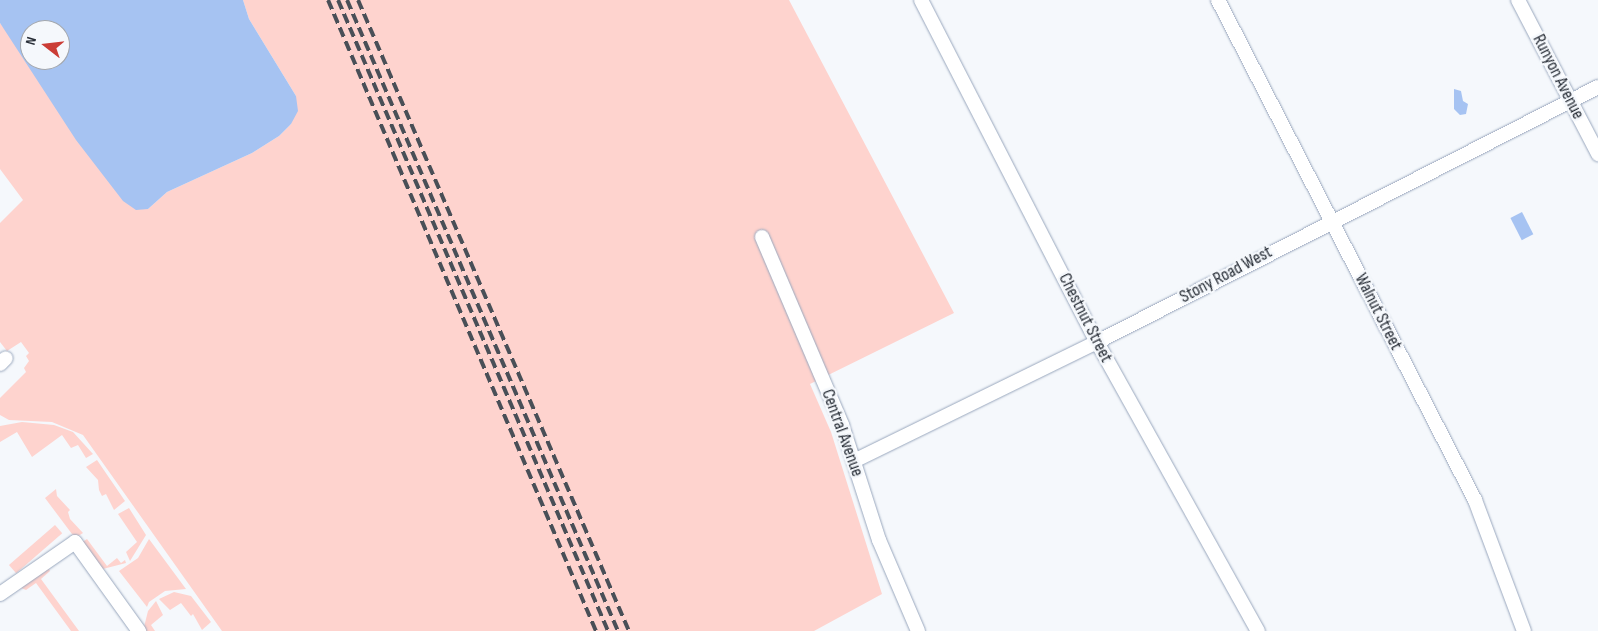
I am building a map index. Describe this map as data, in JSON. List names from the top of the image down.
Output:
{
  "streets": {
    "street": [
      "Runyon Avenue",
      "Stony Road West",
      "Walnut Street",
      "Chestnut Street",
      "Central Avenue"
    ]
  },
  "crossings": [
    ["Runyon Avenue", "Stony Road West"],
    ["Stony Road West", "Walnut Street"],
    ["Stony Road West", "Chestnut Street"],
    ["Stony Road West", "Central Avenue"]
  ],
  "north": "left"
}
